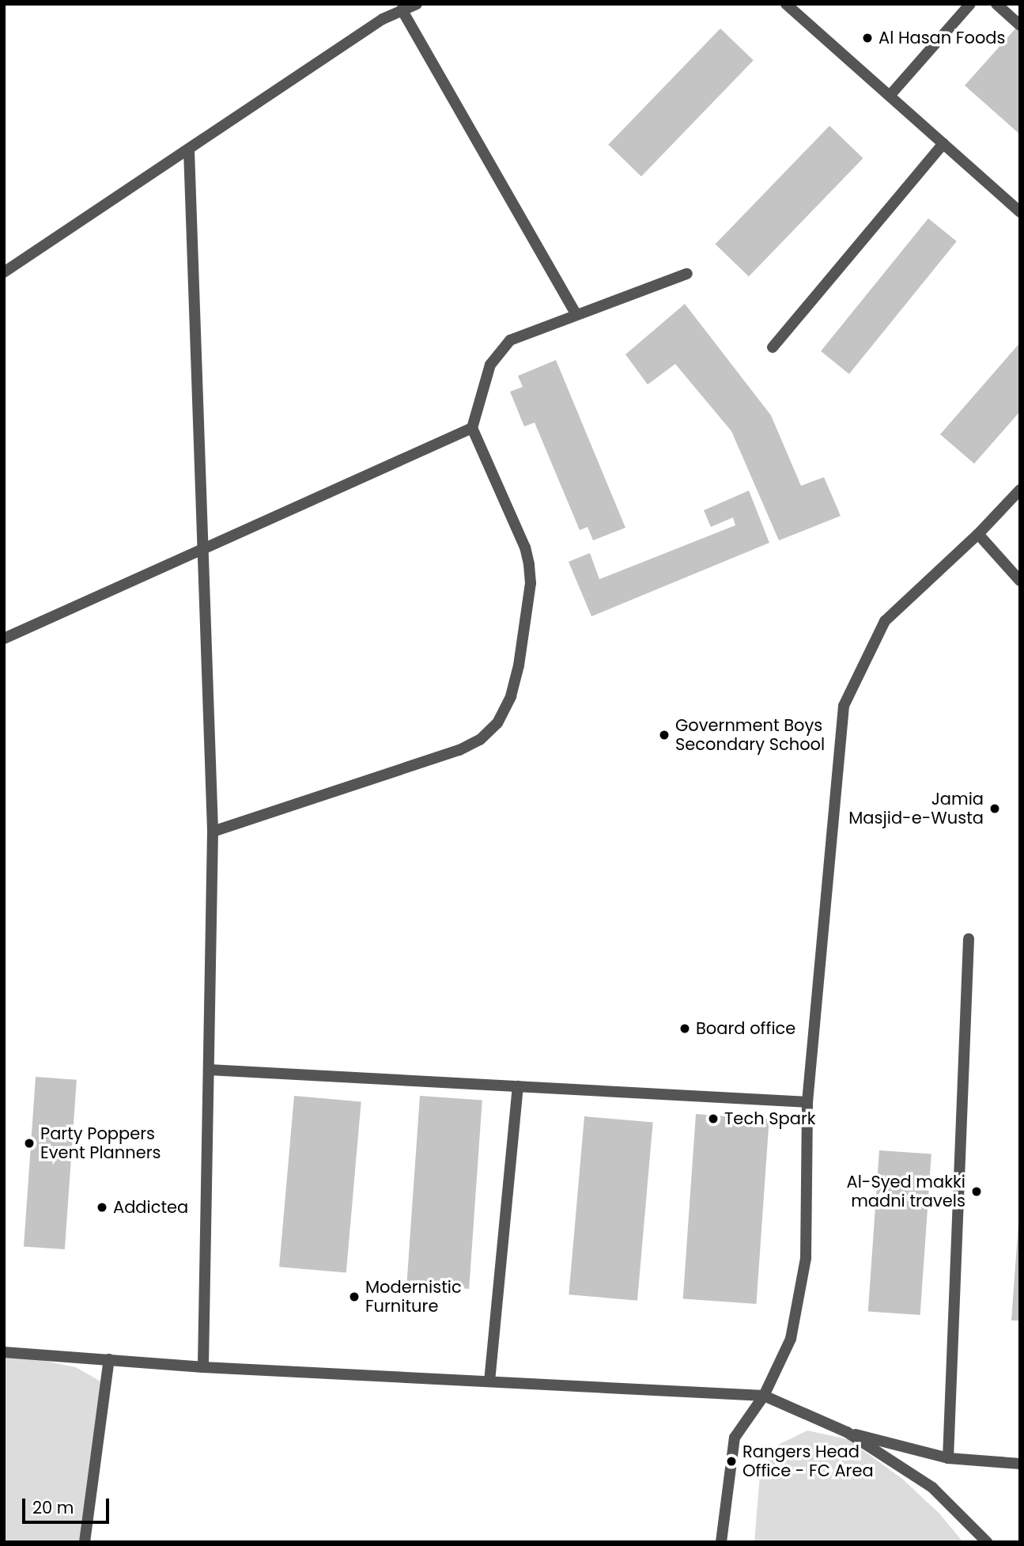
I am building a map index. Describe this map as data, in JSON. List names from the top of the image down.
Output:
{
  "places": [
    "Al Hasan Foods",
    "Government Boys Secondary School",
    "Jamia Masjid-e-Wusta",
    "Board office",
    "Tech Spark",
    "Party Poppers Event Planners",
    "Al-Syed makki madni travels",
    "Addictea",
    "Modernistic Furniture",
    "Rangers Head Office - FC Area"
  ],
  "scale_bar": "20 m"
}
